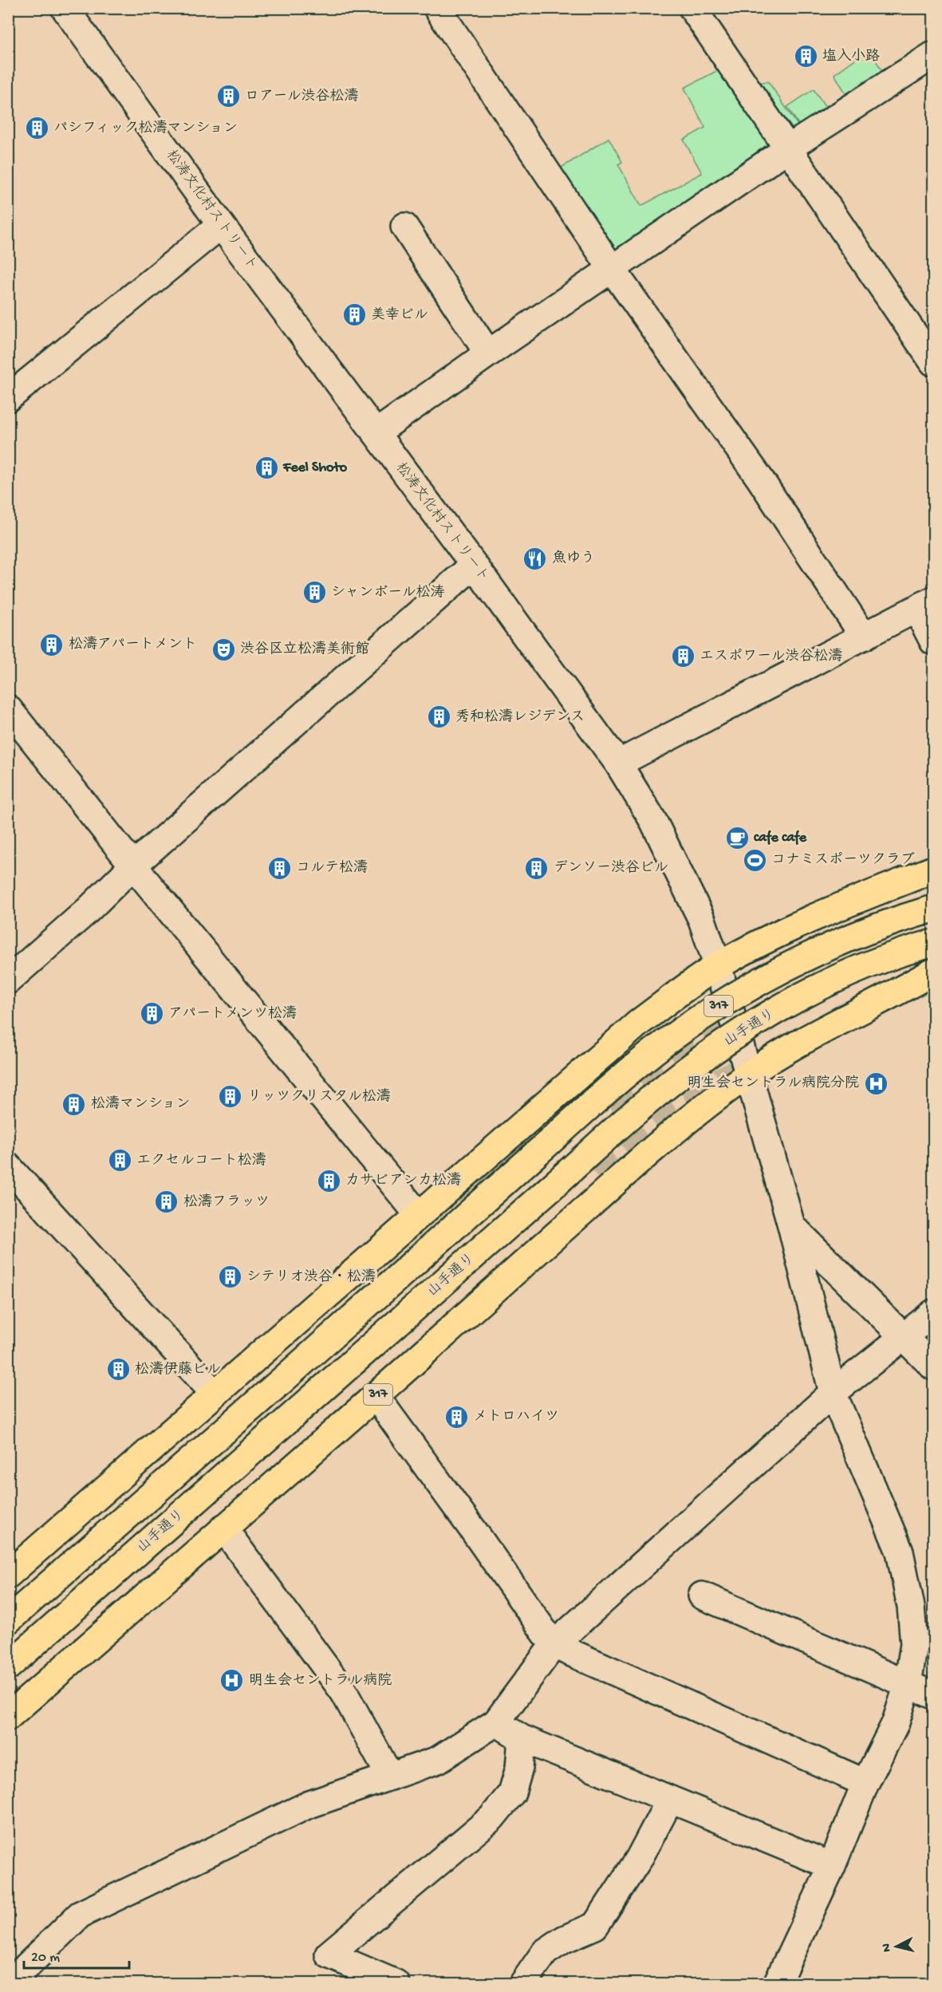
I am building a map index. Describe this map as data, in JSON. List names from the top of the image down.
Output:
{
  "streets": {
    "main road": ["317", "山手通り"],
    "street": ["松涛文化村ストリート"]
  },
  "crossings": [
    ["松涛文化村ストリート", "317"]
  ],
  "places": {
    "building": [
      "塩入小路",
      "ロアール渋谷松濤",
      "パシフィック松濤マンション",
      "美幸ビル",
      "Feel Shoto",
      "シャンボール松涛",
      "松濤アパートメント",
      "エスポワール渋谷松濤",
      "秀和松濤レジデンス",
      "コルテ松濤",
      "デンソー渋谷ビル",
      "アパートメンツ松濤",
      "リッツクリスタル松濤",
      "松濤マンション",
      "エクセルコート松濤",
      "カサビアンカ松濤",
      "松濤フラッツ",
      "シテリオ渋谷・松濤",
      "松濤伊藤ビル",
      "メトロハイツ"
    ],
    "restaurant": ["魚ゆう"],
    "theatre": ["渋谷区立松濤美術館"],
    "cafe": ["cafe cafe"],
    "sports": ["コナミスポーツクラブ"],
    "hospital": ["明生会セントラル病院分院", "明生会セントラル病院"]
  },
  "scale_bar": "20 m",
  "north": "left"
}
